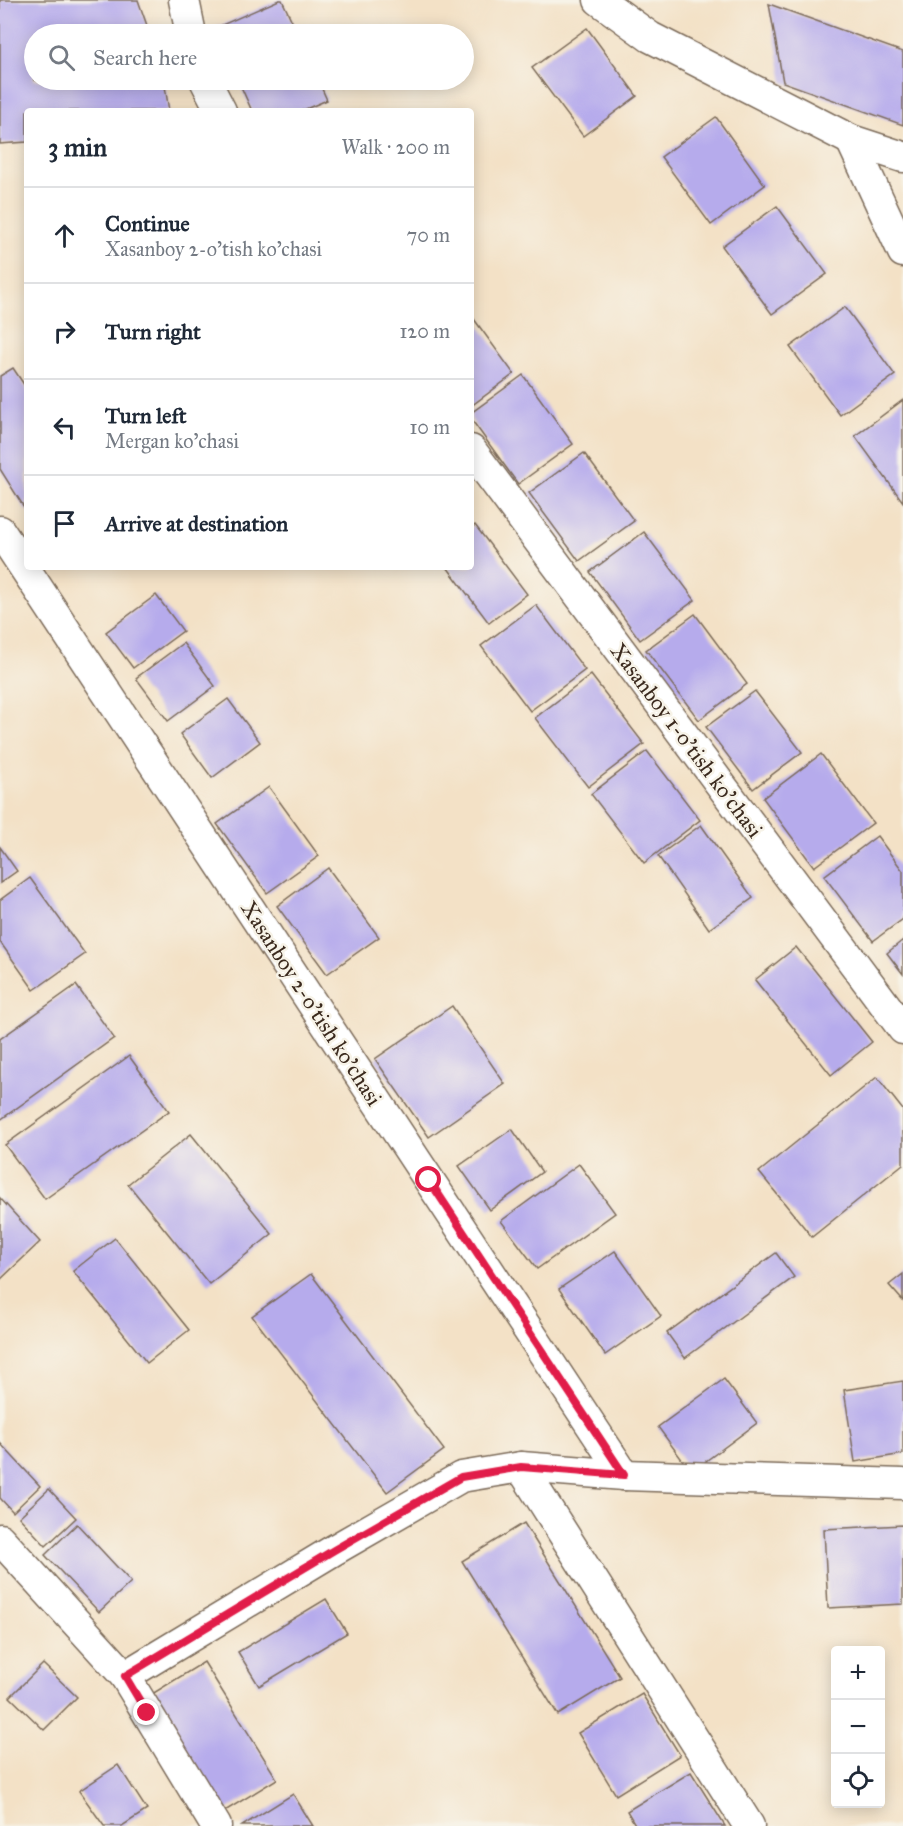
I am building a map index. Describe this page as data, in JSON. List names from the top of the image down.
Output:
{
  "streets": {
    "street": ["Xasanboy 1-o'tish ko'chasi", "Xasanboy 2-o'tish ko'chasi"]
  },
  "page": {
    "search": "Search here",
    "heading": ["3 min", "Walk · 200 m"],
    "list": [
      ["Continue", "Xasanboy 2-o'tish ko'chasi", "70 m"],
      ["Turn right", "120 m"],
      ["Turn left", "Mergan ko'chasi", "10 m"],
      "Arrive at destination"
    ],
    "map_buttons": ["+", "−"]
  }
}
